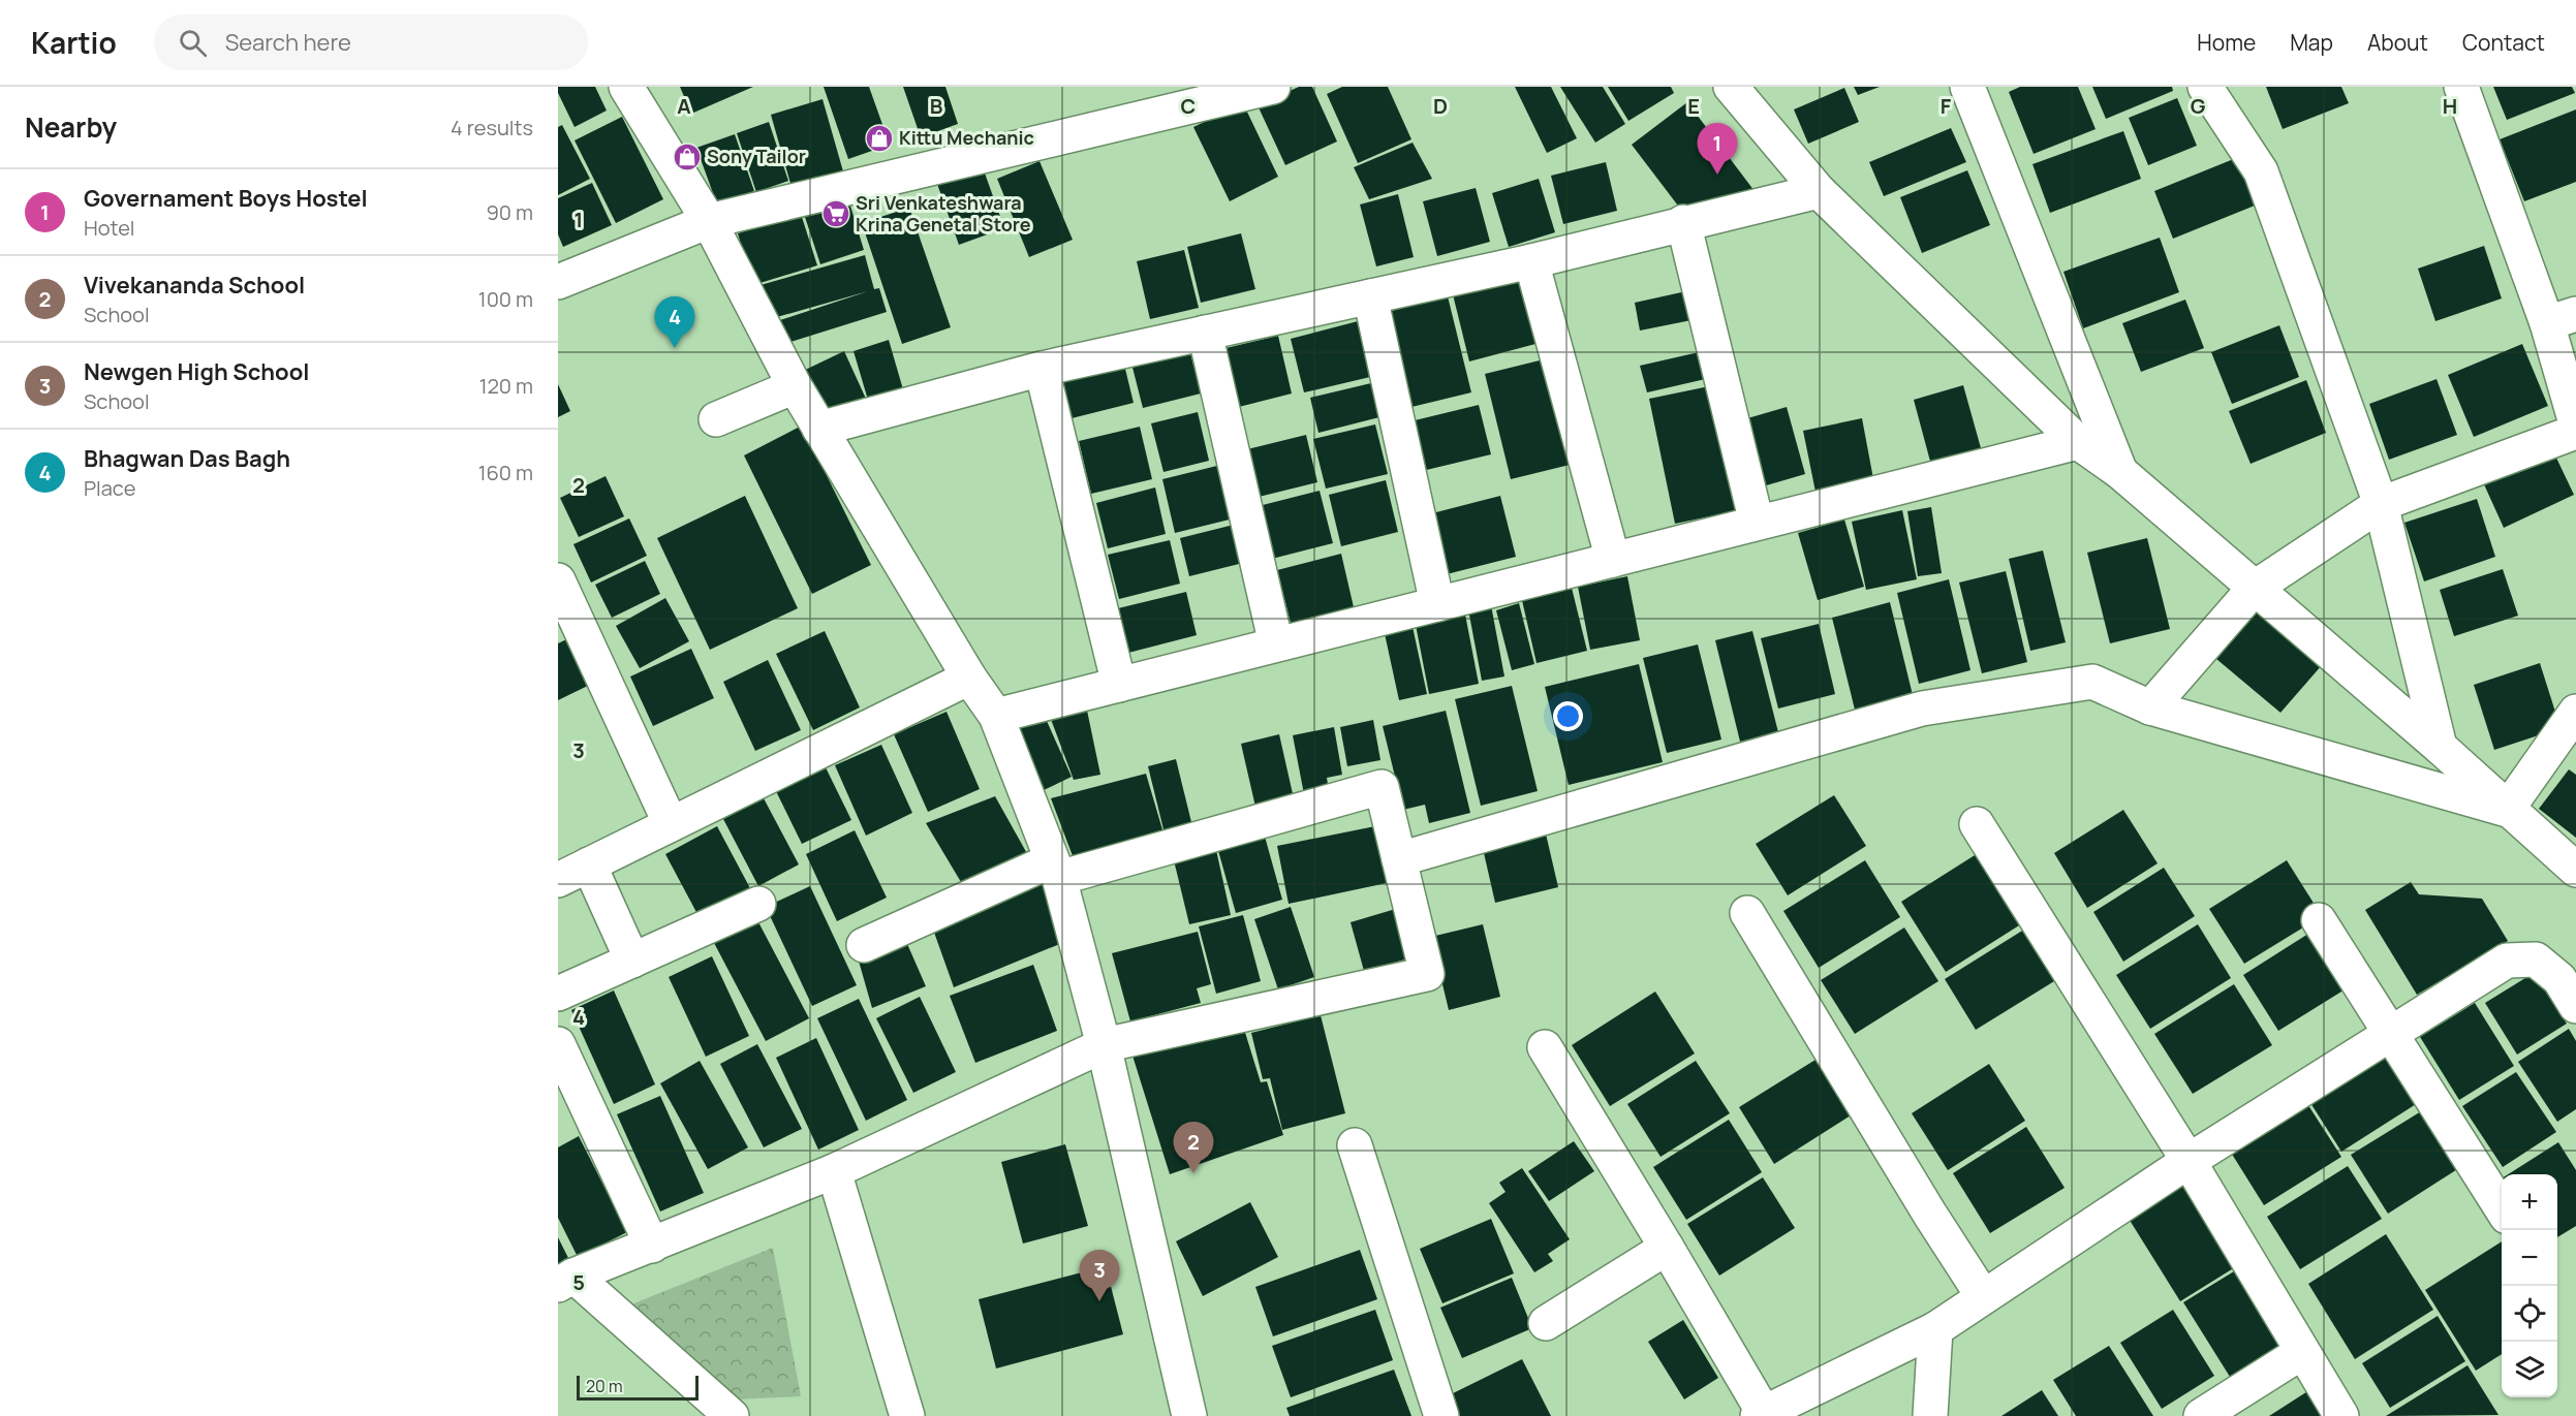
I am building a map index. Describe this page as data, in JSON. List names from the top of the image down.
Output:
{
  "places": {
    "shop": ["Kittu Mechanic", "Sony Tailor"],
    "supermarket": ["Sri Venkateshwara Krina Genetal Store"]
  },
  "scale_bar": "20 m",
  "page": {
    "header": "Kartio",
    "search": "Search here",
    "nav": [
      "Home",
      "Map",
      "About",
      "Contact"
    ],
    "heading": ["Nearby", "4 results"],
    "pins": [
      "1",
      "4",
      "2",
      "3"
    ],
    "list": [
      {
        "mark": "1",
        "name": "Governament Boys Hostel",
        "note": "Hotel",
        "value": "90 m"
      },
      {
        "mark": "2",
        "name": "Vivekananda School",
        "note": "School",
        "value": "100 m"
      },
      {
        "mark": "3",
        "name": "Newgen High School",
        "note": "School",
        "value": "120 m"
      },
      {
        "mark": "4",
        "name": "Bhagwan Das Bagh",
        "note": "Place",
        "value": "160 m"
      }
    ],
    "map_buttons": ["+", "−"],
    "scale": "20 m"
  },
  "grid": {
    "columns": [
      "A",
      "B",
      "C",
      "D",
      "E",
      "F",
      "G",
      "H"
    ],
    "rows": [
      "1",
      "2",
      "3",
      "4",
      "5"
    ]
  }
}
